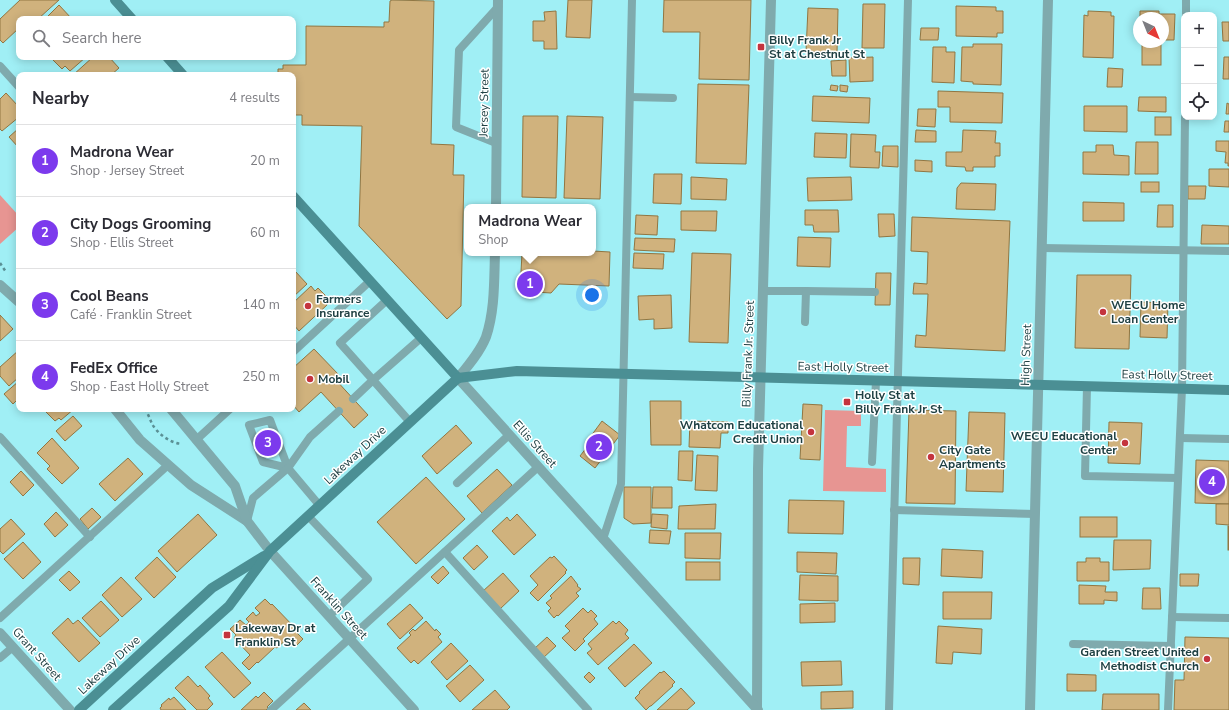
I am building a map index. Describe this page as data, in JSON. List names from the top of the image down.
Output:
{
  "streets": {
    "main road": ["East Holly Street", "Ellis Street", "Lakeway Drive"],
    "street": [
      "Jersey Street",
      "Billy Frank Jr. Street",
      "High Street",
      "Franklin Street",
      "Grant Street"
    ]
  },
  "crossings": [
    ["Billy Frank Jr. Street", "East Holly Street"],
    ["Billy Frank Jr. Street", "Ellis Street"],
    ["High Street", "East Holly Street"],
    ["East Holly Street", "Ellis Street"],
    ["East Holly Street", "Lakeway Drive"],
    ["Ellis Street", "Lakeway Drive"],
    ["Lakeway Drive", "Franklin Street"]
  ],
  "places": {
    "transit": ["Billy Frank Jr St at Chestnut St", "Holly St at Billy Frank Jr St", "Lakeway Dr at Franklin St"],
    "other": [
      "Farmers Insurance",
      "WECU Home Loan Center",
      "Mobil",
      "Whatcom Educational Credit Union",
      "WECU Educational Center",
      "City Gate Apartments",
      "Garden Street United Methodist Church"
    ]
  },
  "north": "bottom right",
  "page": {
    "map_buttons": ["+", "−"],
    "search": "Search here",
    "heading": ["Nearby", "4 results"],
    "list": [
      {
        "mark": "1",
        "name": "Madrona Wear",
        "note": "Shop · Jersey Street",
        "value": "20 m"
      },
      {
        "mark": "2",
        "name": "City Dogs Grooming",
        "note": "Shop · Ellis Street",
        "value": "60 m"
      },
      {
        "mark": "3",
        "name": "Cool Beans",
        "note": "Café · Franklin Street",
        "value": "140 m"
      },
      {
        "mark": "4",
        "name": "FedEx Office",
        "note": "Shop · East Holly Street",
        "value": "250 m"
      }
    ],
    "popup": ["Madrona Wear", "Shop"],
    "pins": [
      "1",
      "3",
      "2",
      "4"
    ]
  }
}
